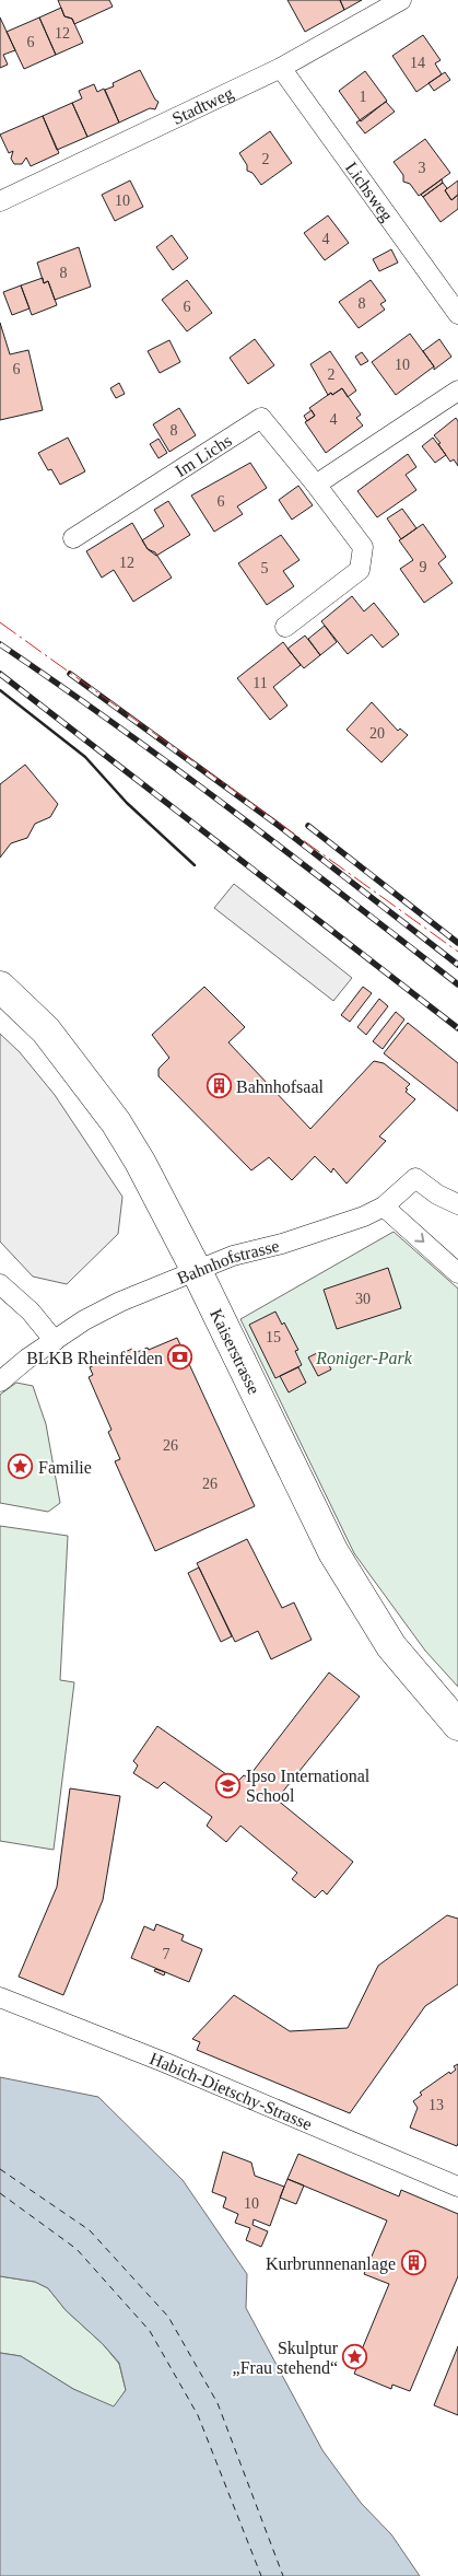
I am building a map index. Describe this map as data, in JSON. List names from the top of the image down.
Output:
{
  "streets": {
    "main road": ["Kaiserstrasse"],
    "street": [
      "Stadtweg",
      "Lichsweg",
      "Im Lichs",
      "Bahnhofstrasse",
      "Habich-Dietschy-Strasse"
    ]
  },
  "crossings": [
    ["Stadtweg", "Lichsweg"],
    ["Bahnhofstrasse", "Kaiserstrasse"]
  ],
  "parks": ["Roniger-Park"],
  "places": {
    "building": ["Bahnhofsaal", "Kurbrunnenanlage"],
    "bank": ["BLKB Rheinfelden"],
    "place": ["Familie", "Skulptur „Frau stehend“"],
    "school or university": ["Ipso International School"]
  },
  "house_numbers": [
    "12",
    "6",
    "14",
    "1",
    "2",
    "3",
    "10",
    "4",
    "8",
    "8",
    "6",
    "10",
    "6",
    "2",
    "4",
    "8",
    "6",
    "12",
    "9",
    "5",
    "11",
    "20",
    "30",
    "15",
    "26",
    "26",
    "7",
    "13",
    "10"
  ]
}
